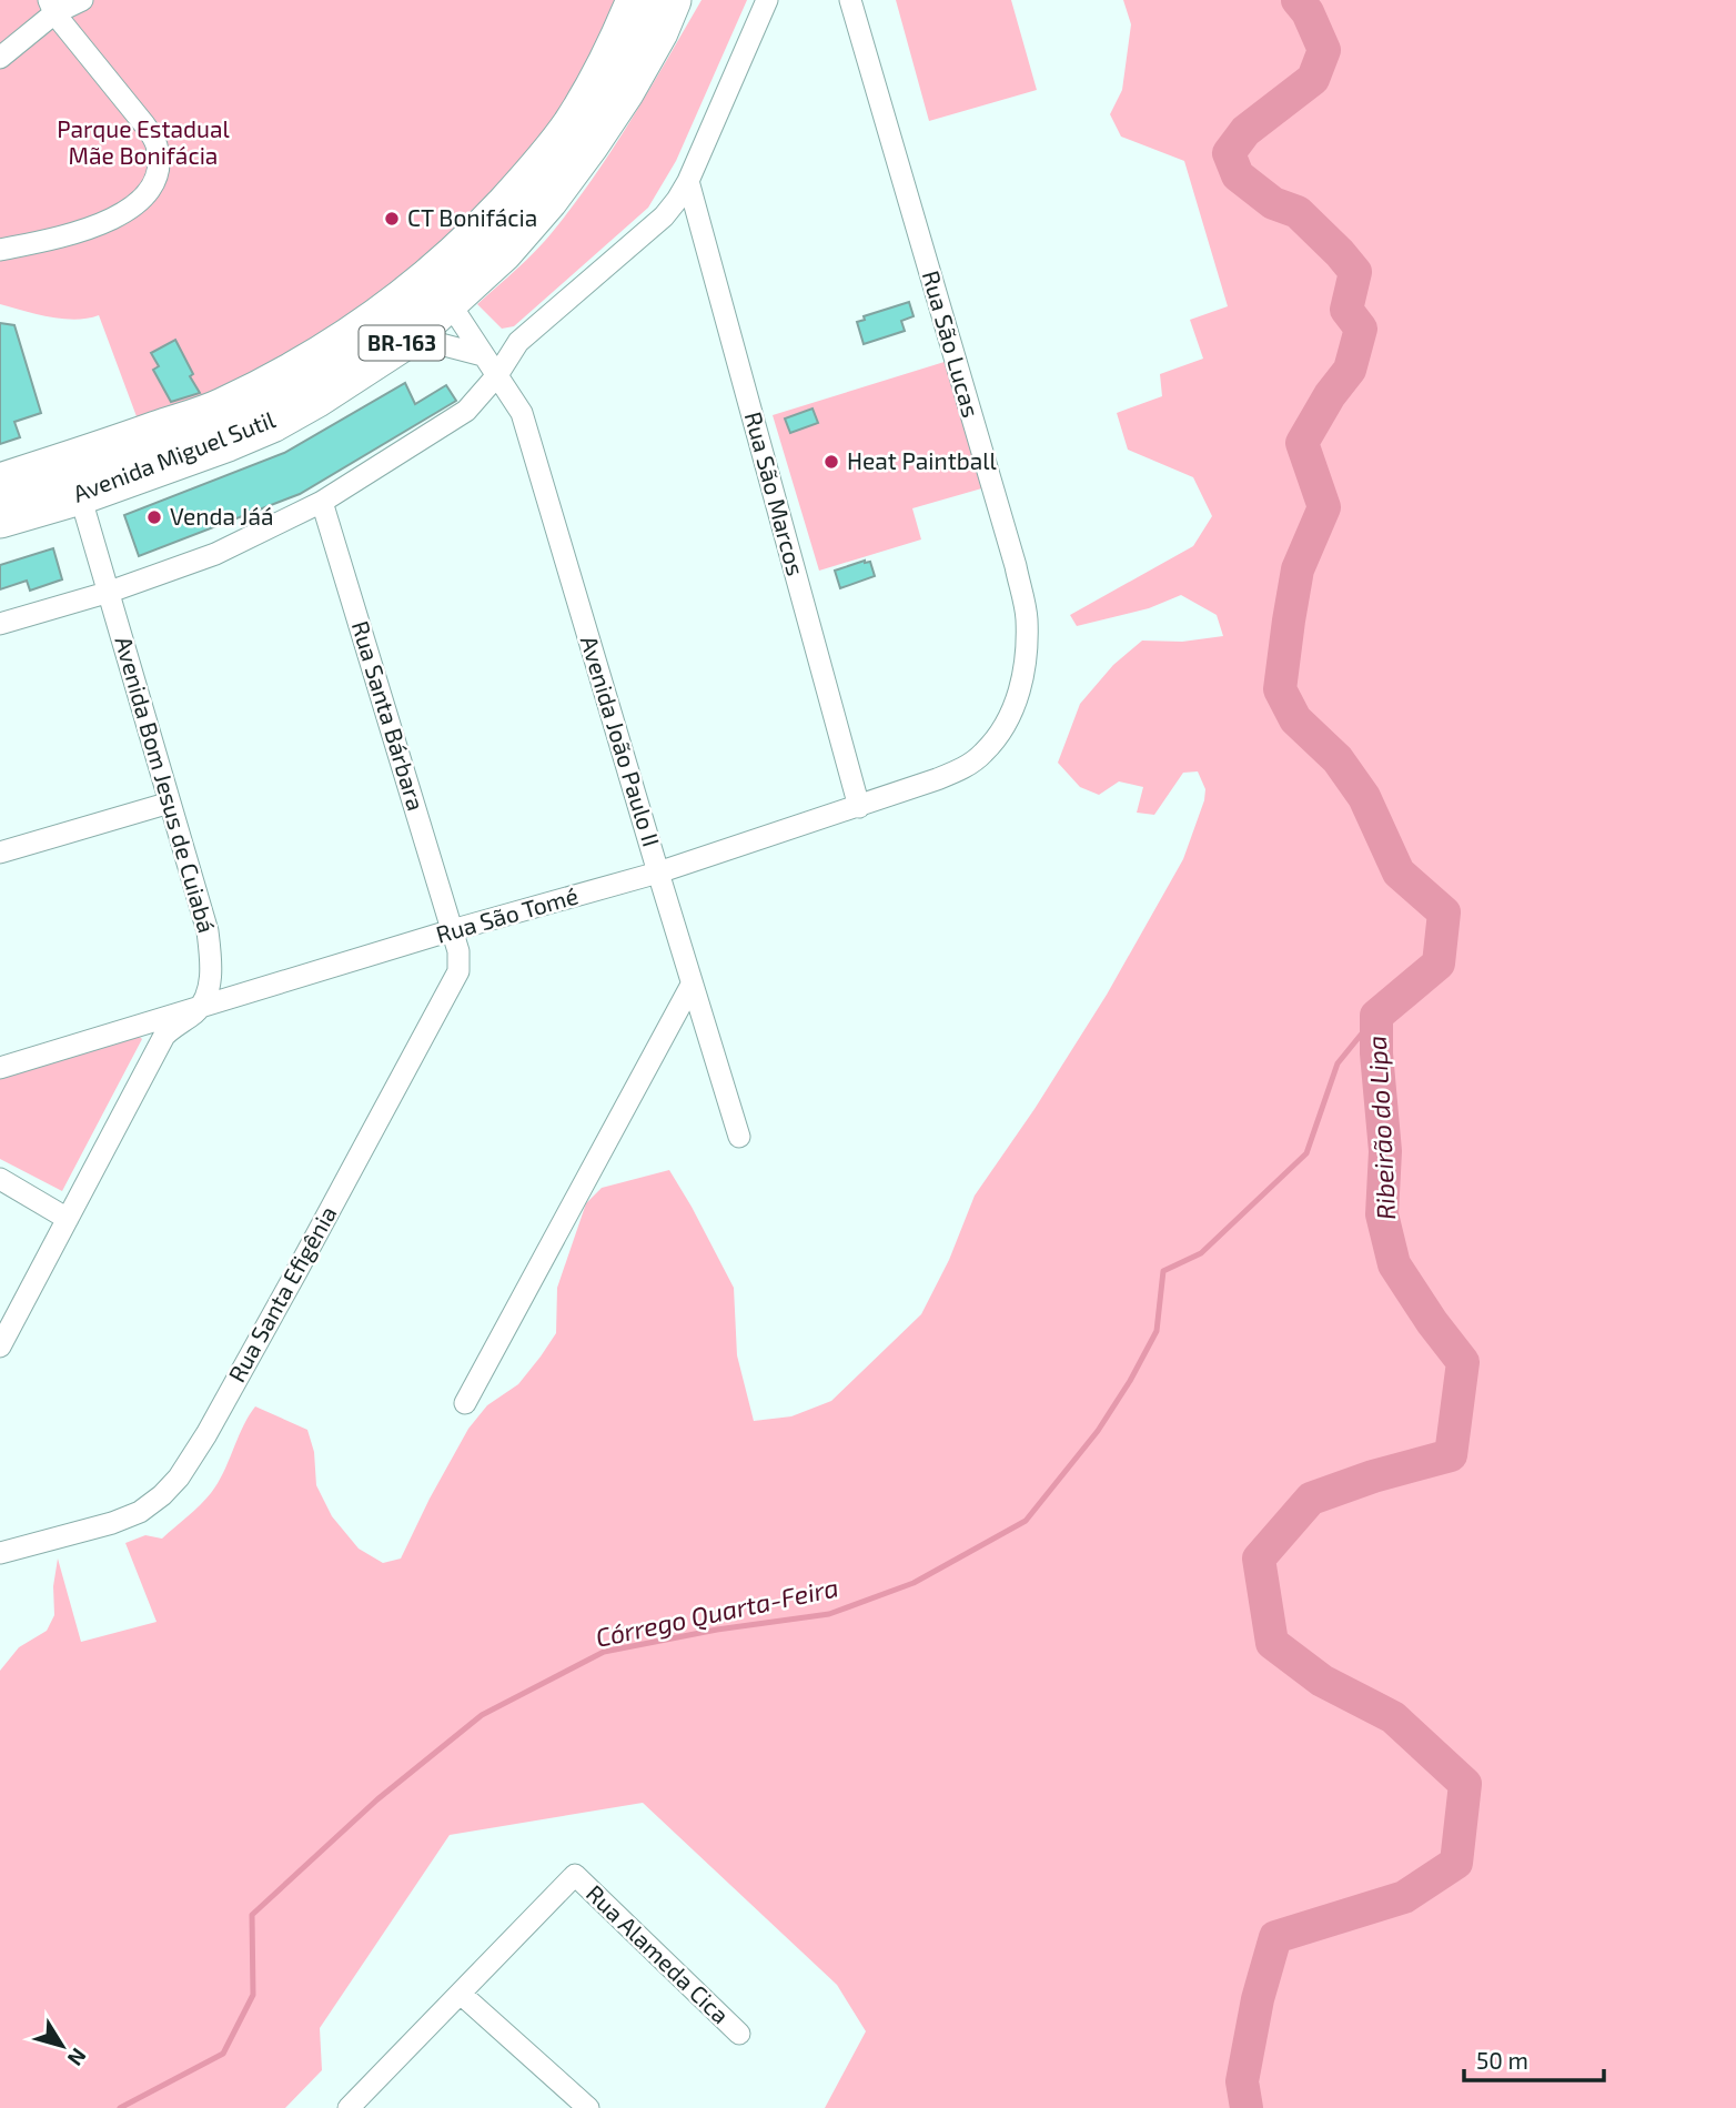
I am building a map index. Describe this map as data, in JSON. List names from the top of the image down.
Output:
{
  "streets": {
    "highway": ["BR-163", "Avenida Miguel Sutil"],
    "street": [
      "Rua São Lucas",
      "Rua São Marcos",
      "Rua Santa Bárbara",
      "Avenida João Paulo II",
      "Avenida Bom Jesus de Cuiabá",
      "Rua São Tomé",
      "Rua Santa Efigênia",
      "Rua Alameda Cica"
    ]
  },
  "crossings": [
    ["Rua São Lucas", "Rua São Tomé"],
    ["Avenida Miguel Sutil", "Avenida João Paulo II"],
    ["Avenida Miguel Sutil", "Avenida Bom Jesus de Cuiabá"],
    ["Rua São Marcos", "Rua São Tomé"],
    ["Rua Santa Bárbara", "Rua São Tomé"],
    ["Rua Santa Bárbara", "Rua Santa Efigênia"],
    ["Avenida João Paulo II", "Rua São Tomé"],
    ["Avenida Bom Jesus de Cuiabá", "Rua São Tomé"],
    ["Rua São Tomé", "Rua Santa Efigênia"]
  ],
  "water": ["Ribeirão do Lipa", "Córrego Quarta-Feira"],
  "parks": ["Parque Estadual Mãe Bonifácia"],
  "places": ["CT Bonifácia", "Heat Paintball", "Venda Jáá"],
  "scale_bar": "50 m",
  "north": "bottom right"
}
